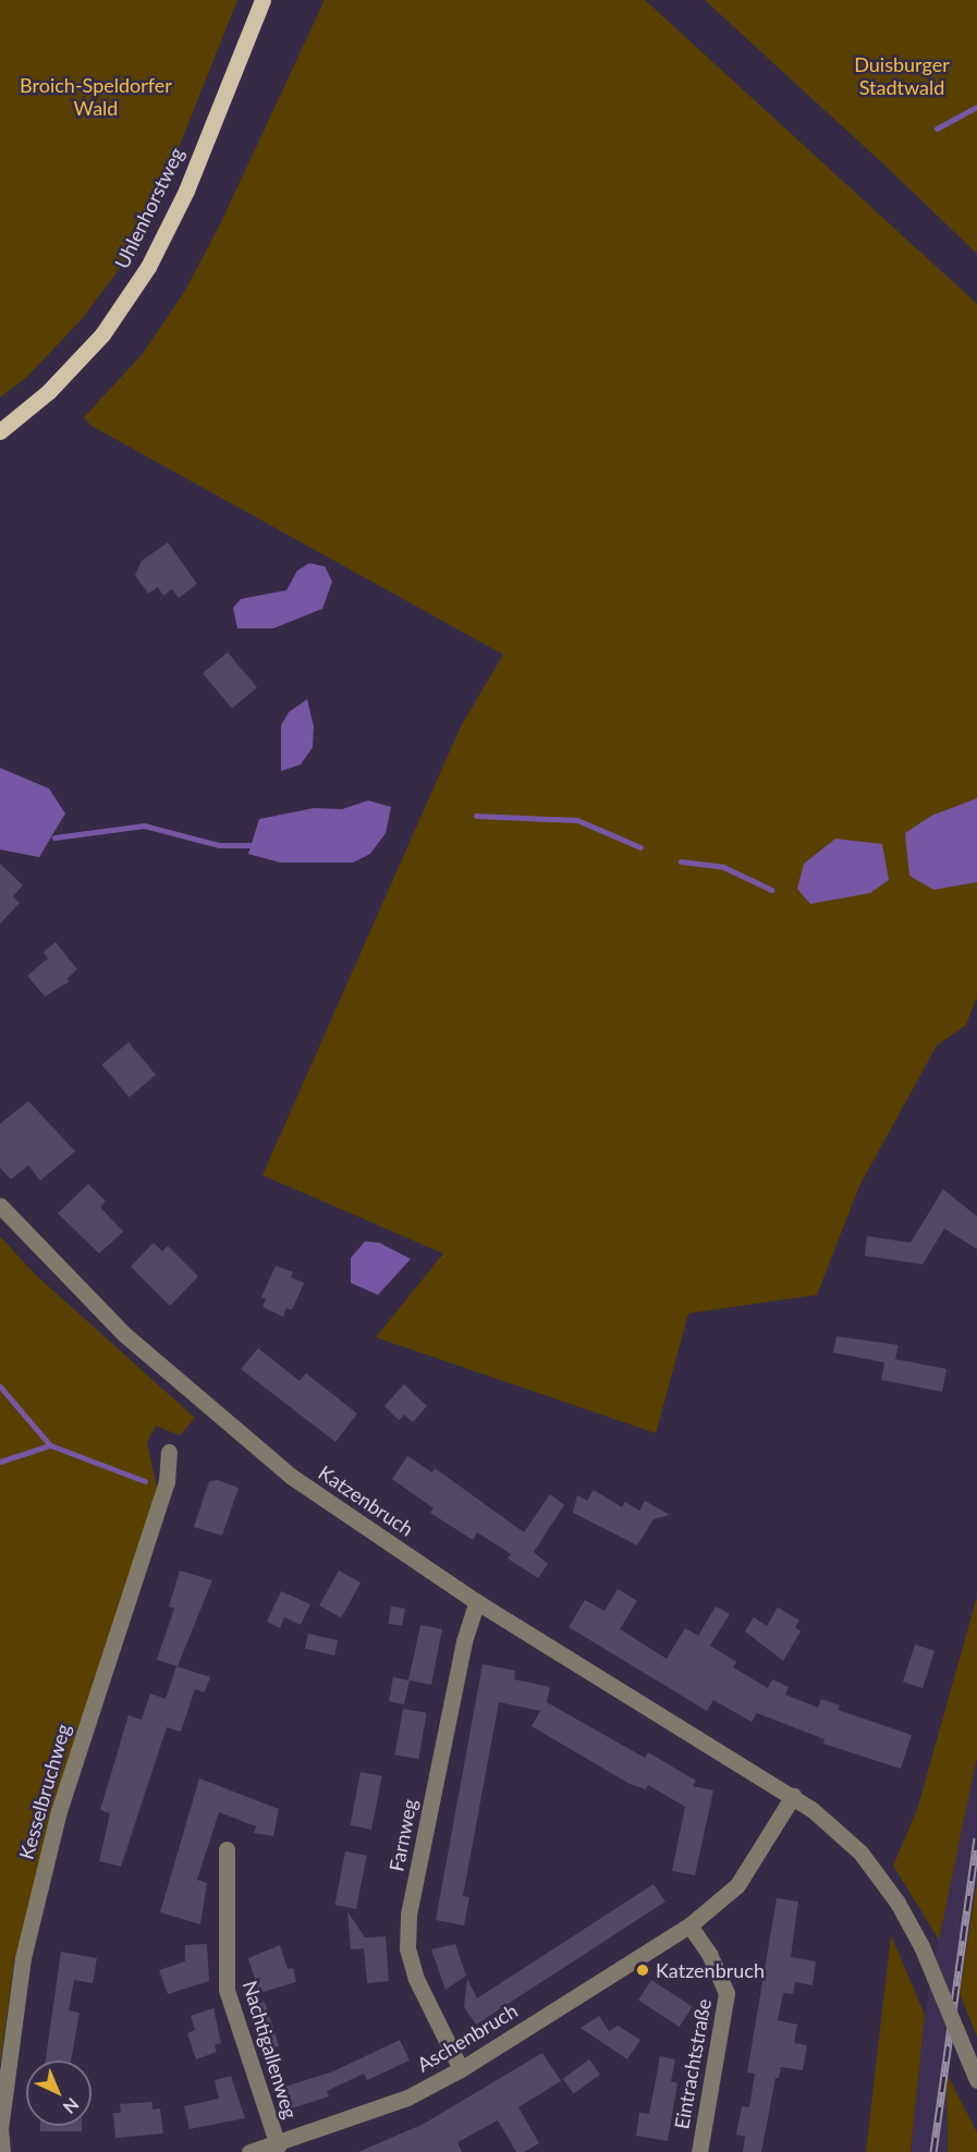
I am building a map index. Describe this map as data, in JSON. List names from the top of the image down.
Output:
{
  "streets": {
    "main road": ["Uhlenhorstweg"],
    "street": [
      "Katzenbruch",
      "Kesselbruchweg",
      "Farnweg",
      "Aschenbruch",
      "Nachtigallenweg",
      "Eintrachtstraße"
    ]
  },
  "crossings": [
    ["Katzenbruch", "Farnweg"],
    ["Farnweg", "Aschenbruch"],
    ["Aschenbruch", "Nachtigallenweg"],
    ["Aschenbruch", "Eintrachtstraße"]
  ],
  "parks": ["Duisburger Stadtwald", "Broich-Speldorfer Wald"],
  "places": ["Katzenbruch"],
  "north": "bottom right"
}
